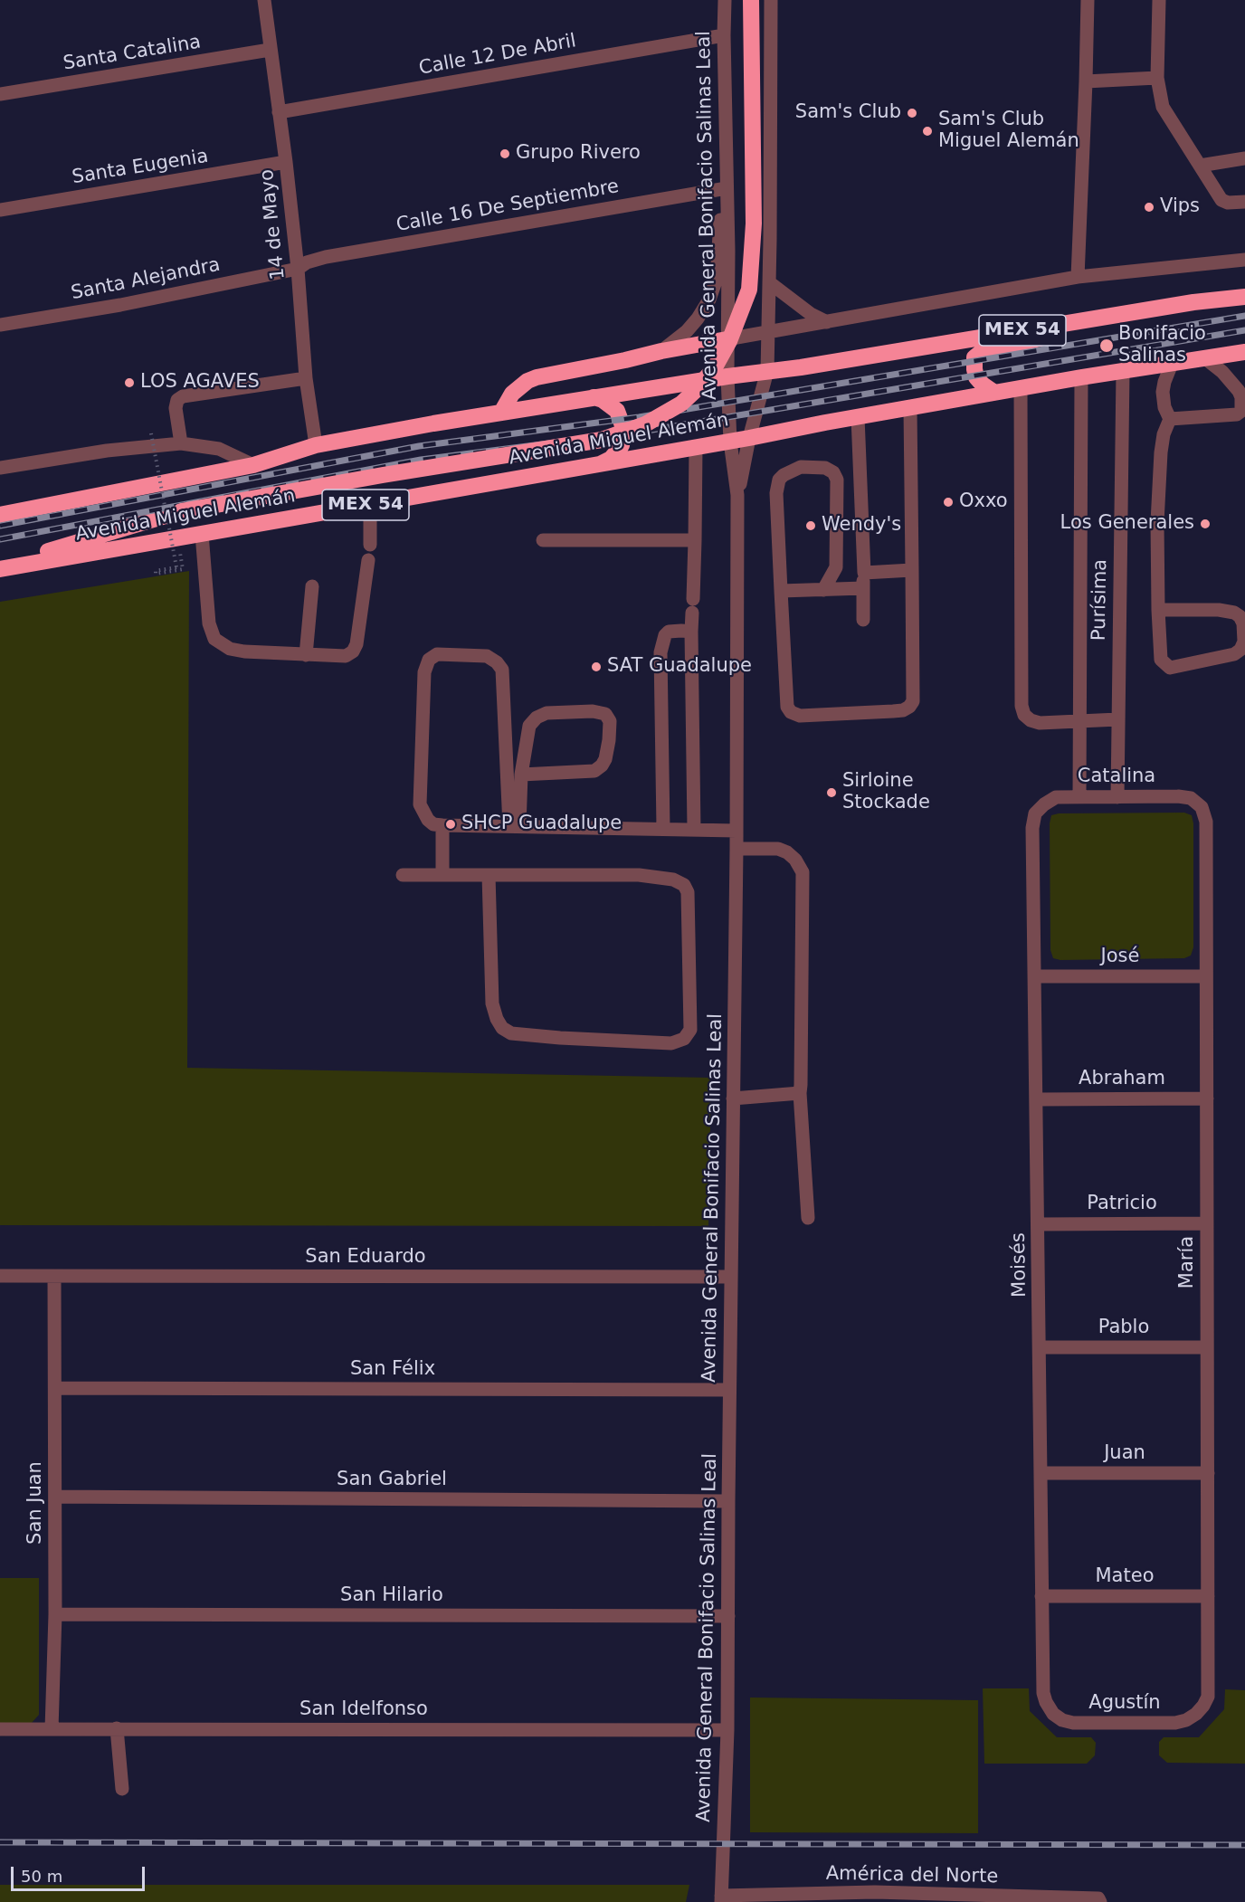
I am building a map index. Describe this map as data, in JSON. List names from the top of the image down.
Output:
{
  "streets": {
    "highway": ["MEX 54", "Avenida Miguel Alemán"],
    "street": [
      "Santa Catalina",
      "Calle 12 De Abril",
      "Santa Eugenia",
      "Calle 16 De Septiembre",
      "Avenida General Bonifacio Salinas Leal",
      "14 de Mayo",
      "Santa Alejandra",
      "Purísima",
      "Catalina",
      "José",
      "Abraham",
      "Patricio",
      "San Eduardo",
      "María",
      "Moisés",
      "Pablo",
      "San Félix",
      "Juan",
      "San Gabriel",
      "San Juan",
      "Mateo",
      "San Hilario",
      "Agustín",
      "San Idelfonso",
      "América del Norte"
    ]
  },
  "crossings": [
    ["Santa Catalina", "14 de Mayo"],
    ["Calle 12 De Abril", "Avenida General Bonifacio Salinas Leal"],
    ["Calle 12 De Abril", "14 de Mayo"],
    ["Santa Eugenia", "14 de Mayo"],
    ["Calle 16 De Septiembre", "Avenida General Bonifacio Salinas Leal"],
    ["Calle 16 De Septiembre", "14 de Mayo"],
    ["Calle 16 De Septiembre", "Santa Alejandra"],
    ["Avenida General Bonifacio Salinas Leal", "Avenida Miguel Alemán"],
    ["Avenida General Bonifacio Salinas Leal", "San Eduardo"],
    ["Avenida General Bonifacio Salinas Leal", "San Félix"],
    ["Avenida General Bonifacio Salinas Leal", "San Gabriel"],
    ["Avenida General Bonifacio Salinas Leal", "San Hilario"],
    ["Avenida General Bonifacio Salinas Leal", "San Idelfonso"],
    ["Avenida General Bonifacio Salinas Leal", "América del Norte"],
    ["14 de Mayo", "Santa Alejandra"],
    ["14 de Mayo", "Avenida Miguel Alemán"],
    ["Avenida Miguel Alemán", "Purísima"],
    ["Purísima", "Catalina"],
    ["Catalina", "María"],
    ["Catalina", "Moisés"],
    ["José", "María"],
    ["José", "Moisés"],
    ["Abraham", "María"],
    ["Abraham", "Moisés"],
    ["Patricio", "María"],
    ["Patricio", "Moisés"],
    ["San Eduardo", "San Juan"],
    ["María", "Pablo"],
    ["María", "Juan"],
    ["María", "Mateo"],
    ["María", "Agustín"],
    ["Moisés", "Pablo"],
    ["Moisés", "Juan"],
    ["Moisés", "Mateo"],
    ["Moisés", "Agustín"],
    ["San Félix", "San Juan"],
    ["San Gabriel", "San Juan"],
    ["San Juan", "San Hilario"],
    ["San Juan", "San Idelfonso"]
  ],
  "places": [
    "Sam's Club",
    "Sam's Club Miguel Alemán",
    "Grupo Rivero",
    "Vips",
    "Bonifacio Salinas",
    "LOS AGAVES",
    "Oxxo",
    "Los Generales",
    "Wendy's",
    "SAT Guadalupe",
    "Sirloine Stockade",
    "SHCP Guadalupe"
  ],
  "scale_bar": "50 m"
}
